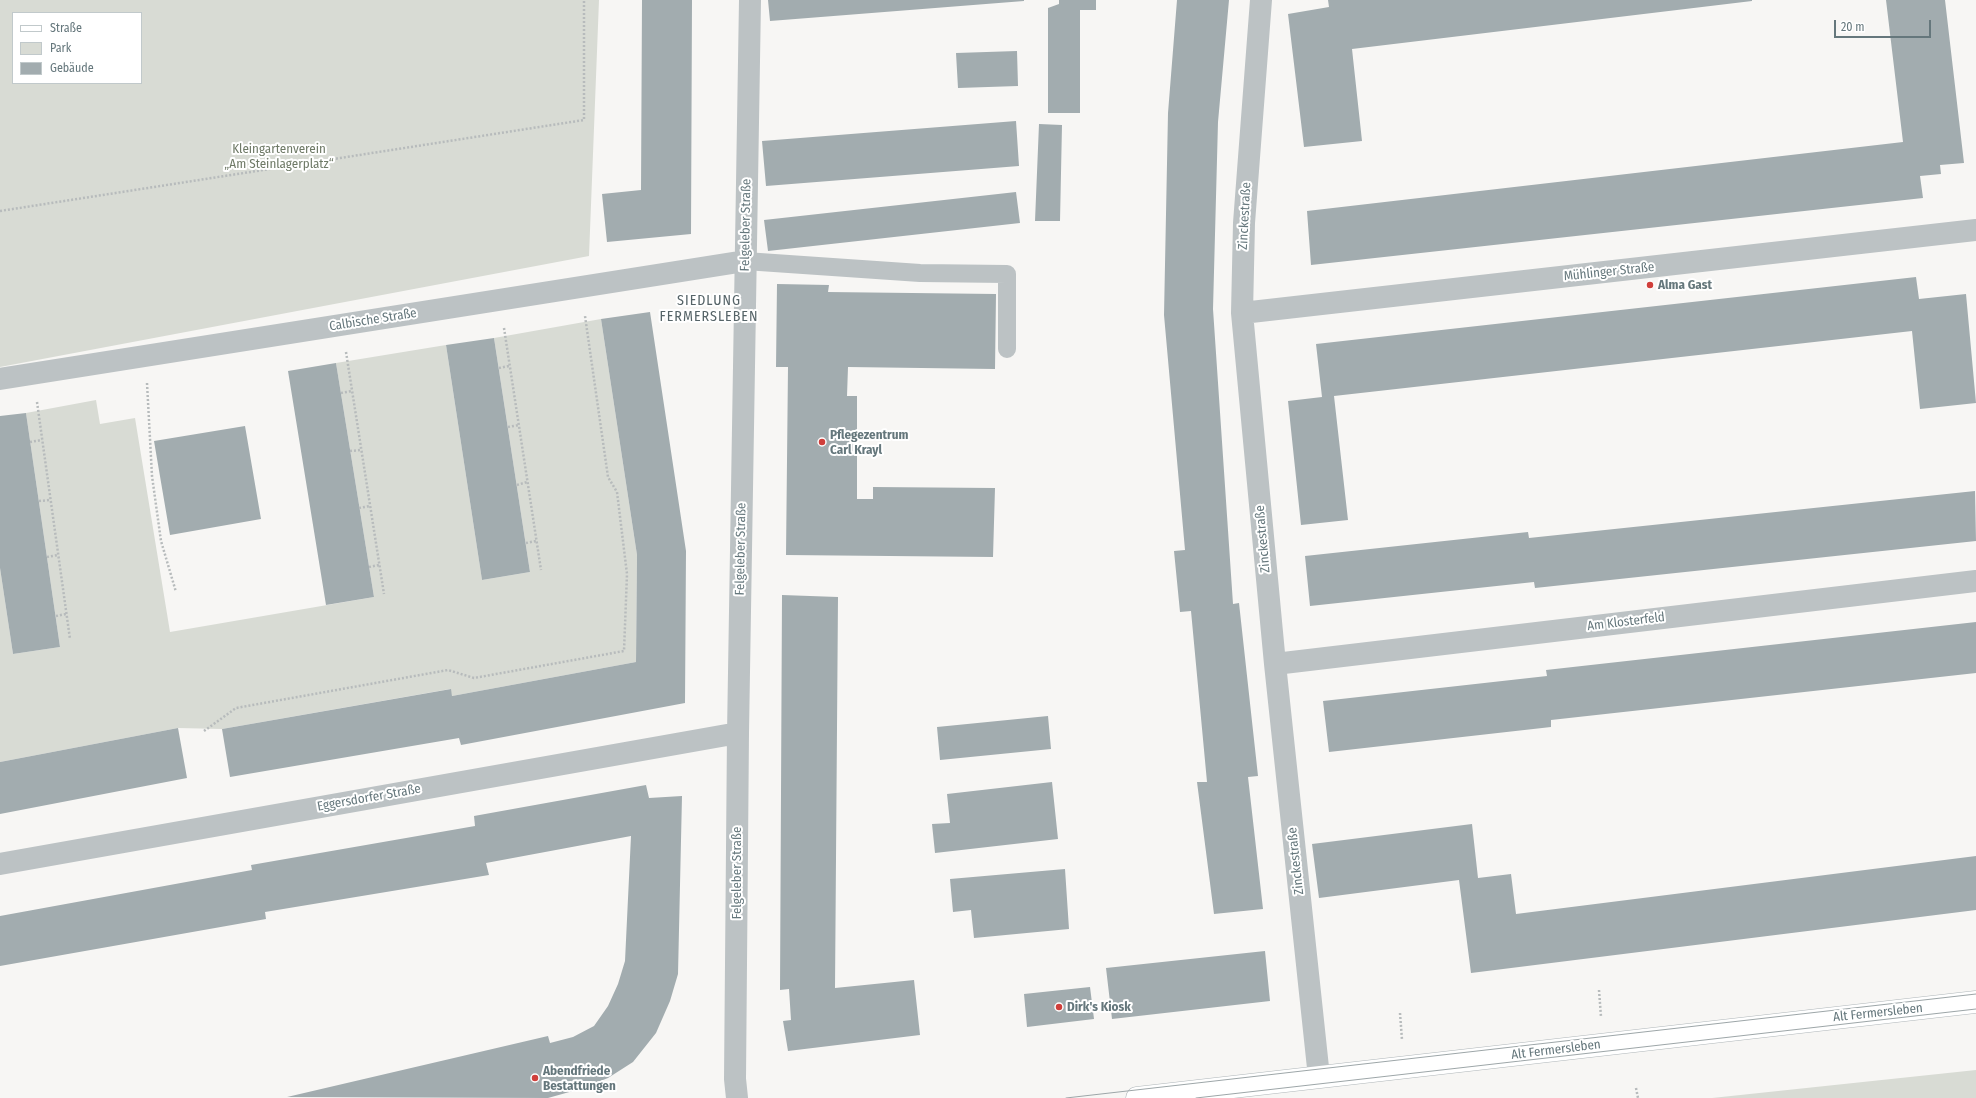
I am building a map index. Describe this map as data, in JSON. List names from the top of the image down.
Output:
{
  "streets": {
    "main road": ["Alt Fermersleben"],
    "street": [
      "Zinckestraße",
      "Felgeleber Straße",
      "Mühlinger Straße",
      "Calbische Straße",
      "Am Klosterfeld",
      "Eggersdorfer Straße"
    ]
  },
  "crossings": [
    ["Zinckestraße", "Mühlinger Straße"],
    ["Zinckestraße", "Am Klosterfeld"],
    ["Zinckestraße", "Alt Fermersleben"],
    ["Felgeleber Straße", "Calbische Straße"],
    ["Felgeleber Straße", "Eggersdorfer Straße"]
  ],
  "districts": ["SIEDLUNG FERMERSLEBEN"],
  "parks": ["Kleingartenverein „Am Steinlagerplatz“"],
  "places": [
    "Alma Gast",
    "Pflegezentrum Carl Krayl",
    "Dirk's Kiosk",
    "Abendfriede Bestattungen"
  ],
  "legend": ["Straße", "Park", "Gebäude"],
  "scale_bar": "20 m"
}
